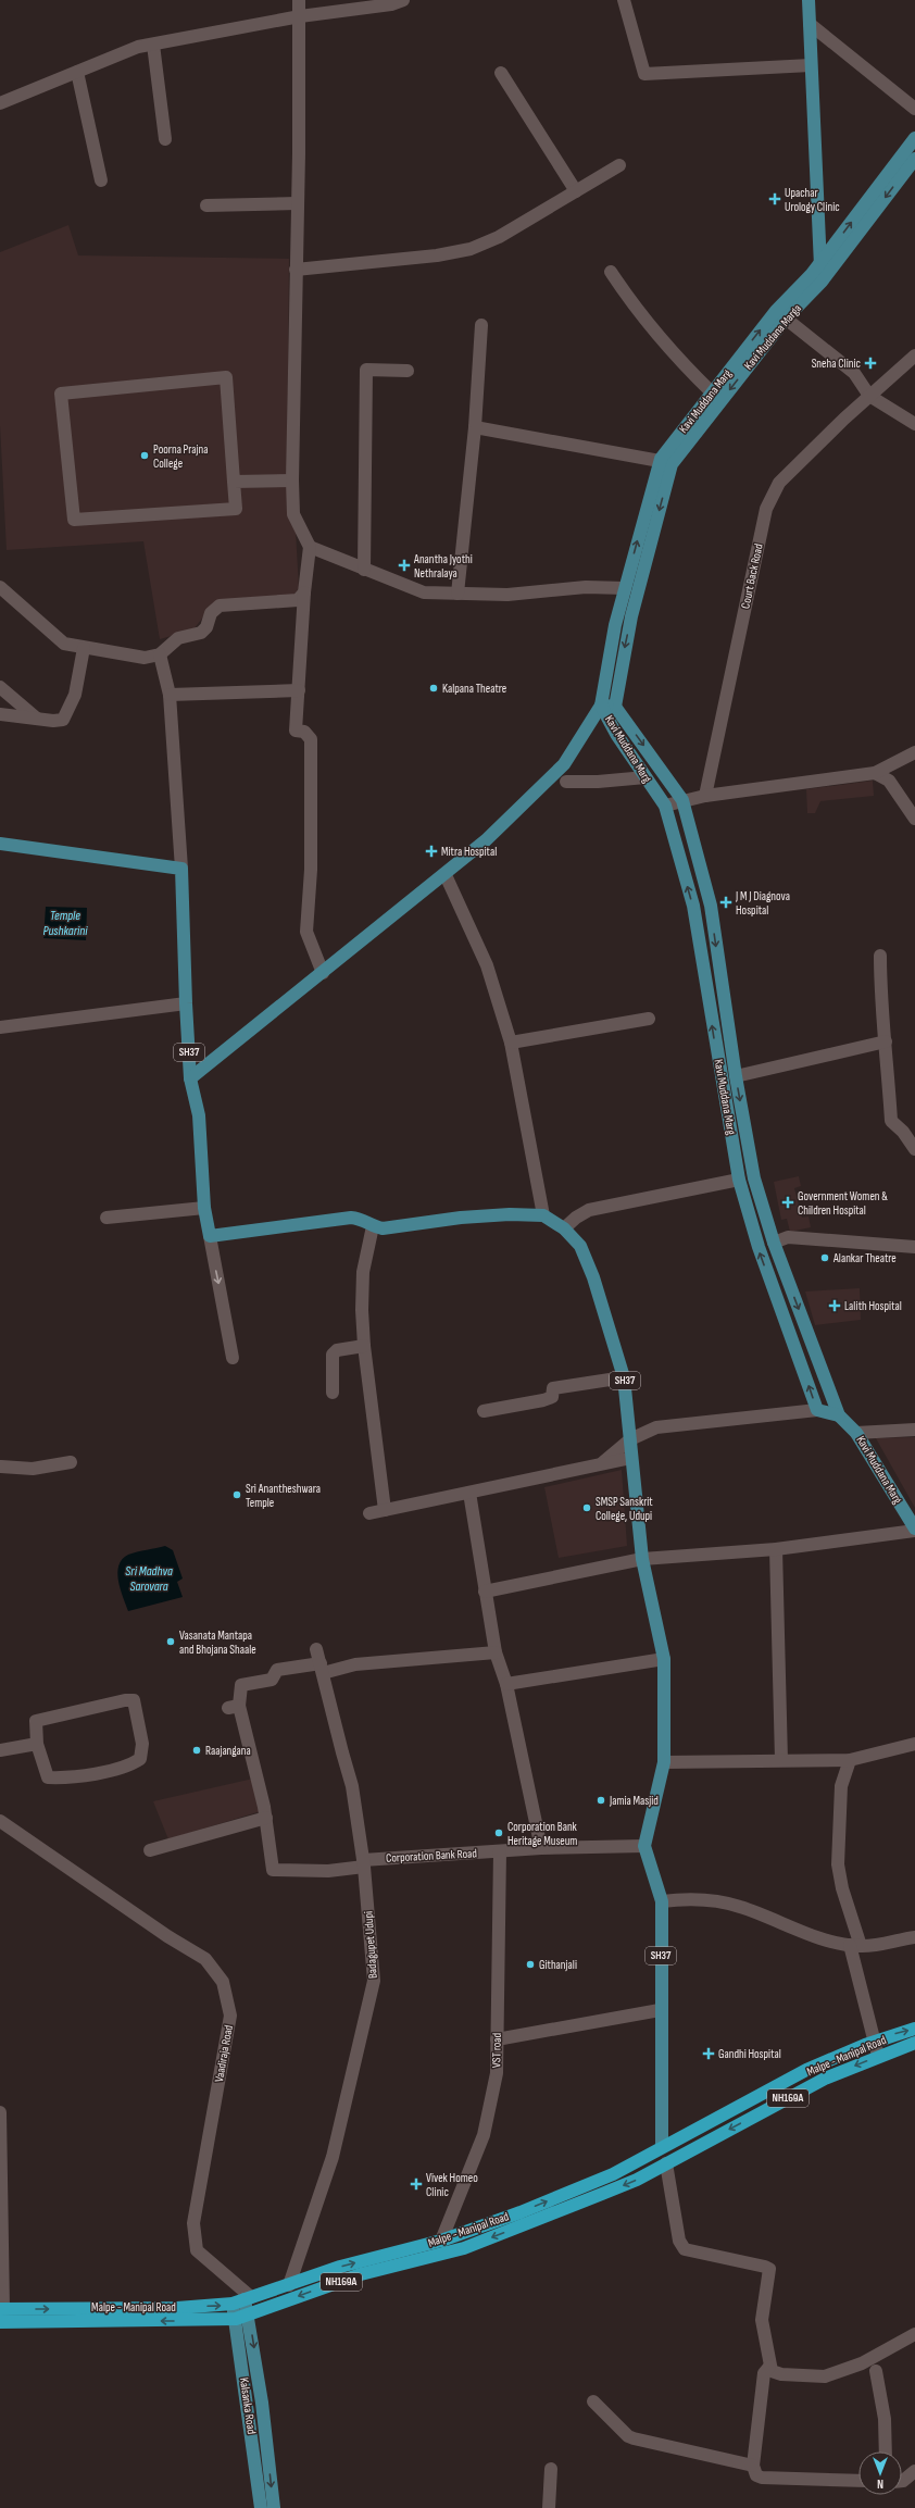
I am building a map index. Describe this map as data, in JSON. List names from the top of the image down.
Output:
{
  "streets": {
    "highway": ["Malpe - Manipal Road", "NH169A"],
    "main road": [
      "Kavi Muddana Marga",
      "Kavi Muddana Marg",
      "SH37",
      "Kalsanka Road"
    ],
    "street": [
      "Court Back Road",
      "Corporation Bank Road",
      "Badagupet Udupi",
      "VST road",
      "Vaadiraja Road"
    ]
  },
  "crossings": [
    ["Kavi Muddana Marga", "Kavi Muddana Marg"],
    ["SH37", "Corporation Bank Road"],
    ["Corporation Bank Road", "Badagupet Udupi"],
    ["Corporation Bank Road", "VST road"],
    ["Badagupet Udupi", "Malpe - Manipal Road"],
    ["VST road", "Malpe - Manipal Road"],
    ["Vaadiraja Road", "Malpe - Manipal Road"],
    ["Vaadiraja Road", "Kalsanka Road"],
    ["Malpe - Manipal Road", "Kalsanka Road"]
  ],
  "one_way": ["Kavi Muddana Marga"],
  "water": ["Temple Pushkarini", "Sri Madhva Sarovara"],
  "places": {
    "health": [
      "Upachar Urology Clinic",
      "Sneha Clinic",
      "Anantha Jyothi Nethralaya",
      "Mitra Hospital",
      "J M J Diagnova Hospital",
      "Government Women & Children Hospital",
      "Lalith Hospital",
      "Gandhi Hospital",
      "Vivek Homeo Clinic"
    ],
    "other": [
      "Poorna Prajna College",
      "Kalpana Theatre",
      "Alankar Theatre",
      "Sri Anantheshwara Temple",
      "SMSP Sanskrit College, Udupi",
      "Vasanata Mantapa and Bhojana Shaale",
      "Raajangana",
      "Jamia Masjid",
      "Corporation Bank Heritage Museum",
      "Githanjali"
    ]
  },
  "north": "bottom"
}
